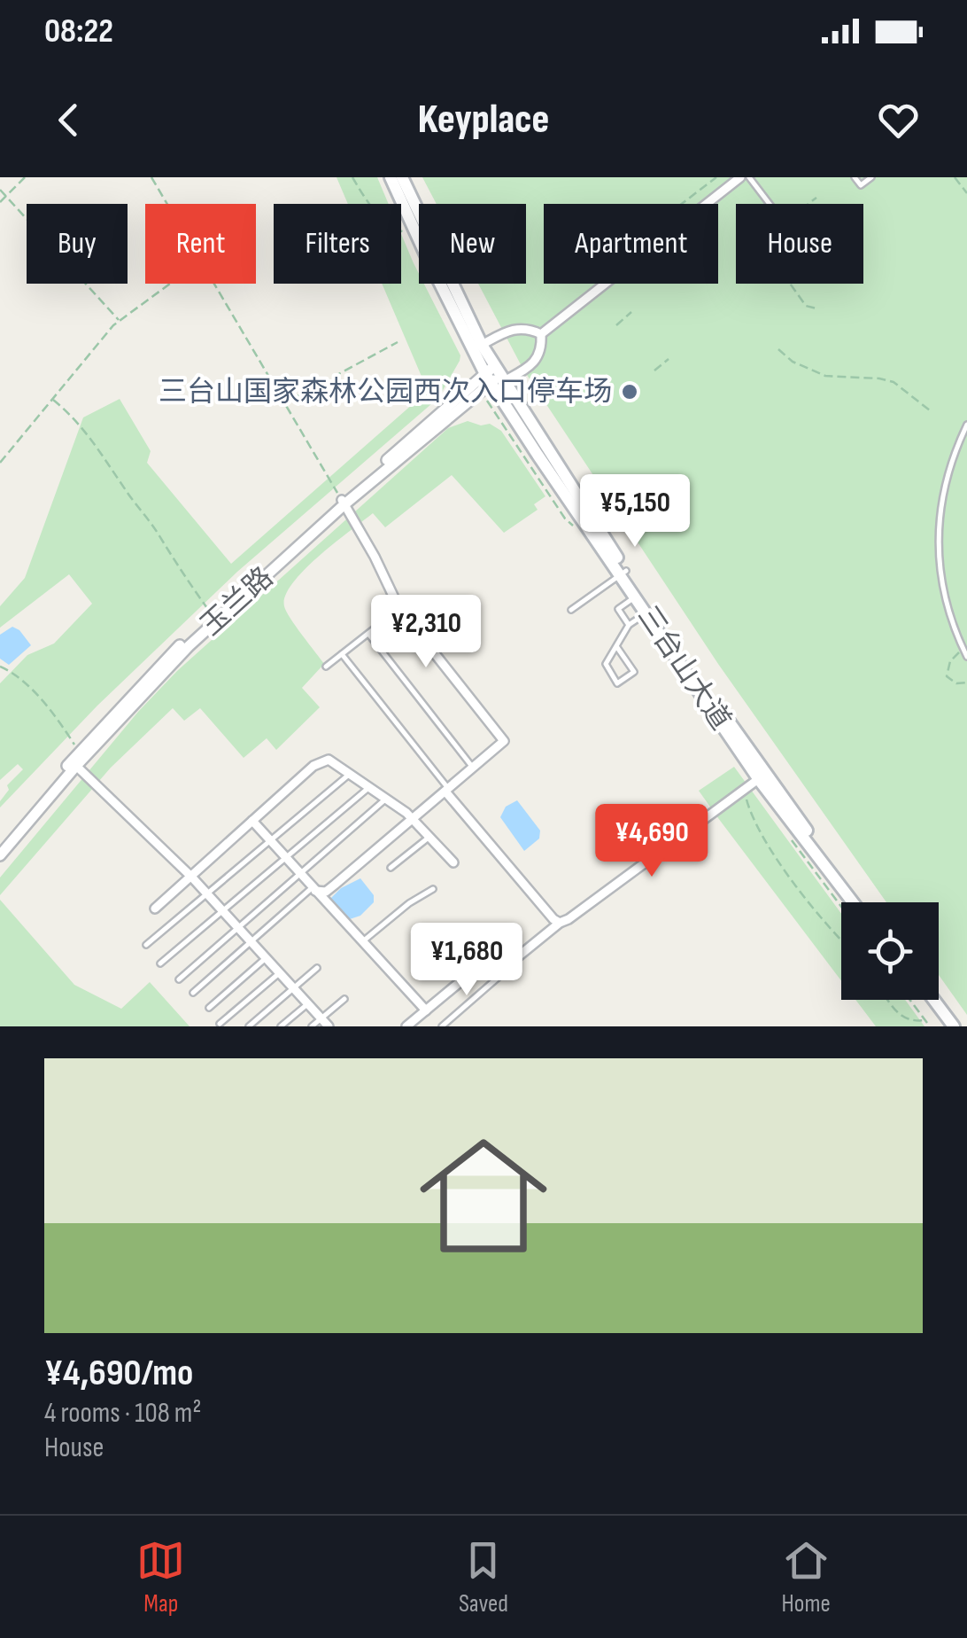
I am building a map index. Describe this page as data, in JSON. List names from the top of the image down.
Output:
{
  "streets": {
    "main road": ["三台山大道"],
    "street": ["玉兰路"]
  },
  "crossings": [
    ["玉兰路", "三台山大道"]
  ],
  "places": ["三台山国家森林公园西次入口停车场"],
  "page": {
    "status": "08:22",
    "header": "Keyplace",
    "chip": [
      "Buy",
      "Rent",
      "Filters",
      "New",
      "Apartment",
      "House"
    ],
    "price": [
      "¥5,150",
      "¥2,310",
      "¥4,690",
      "¥1,680"
    ],
    "list": [
      {
        "name": "¥4,690/mo",
        "note": "4 rooms · 108 m² · House"
      }
    ],
    "tabs": ["Map", "Saved", "Home"]
  }
}
